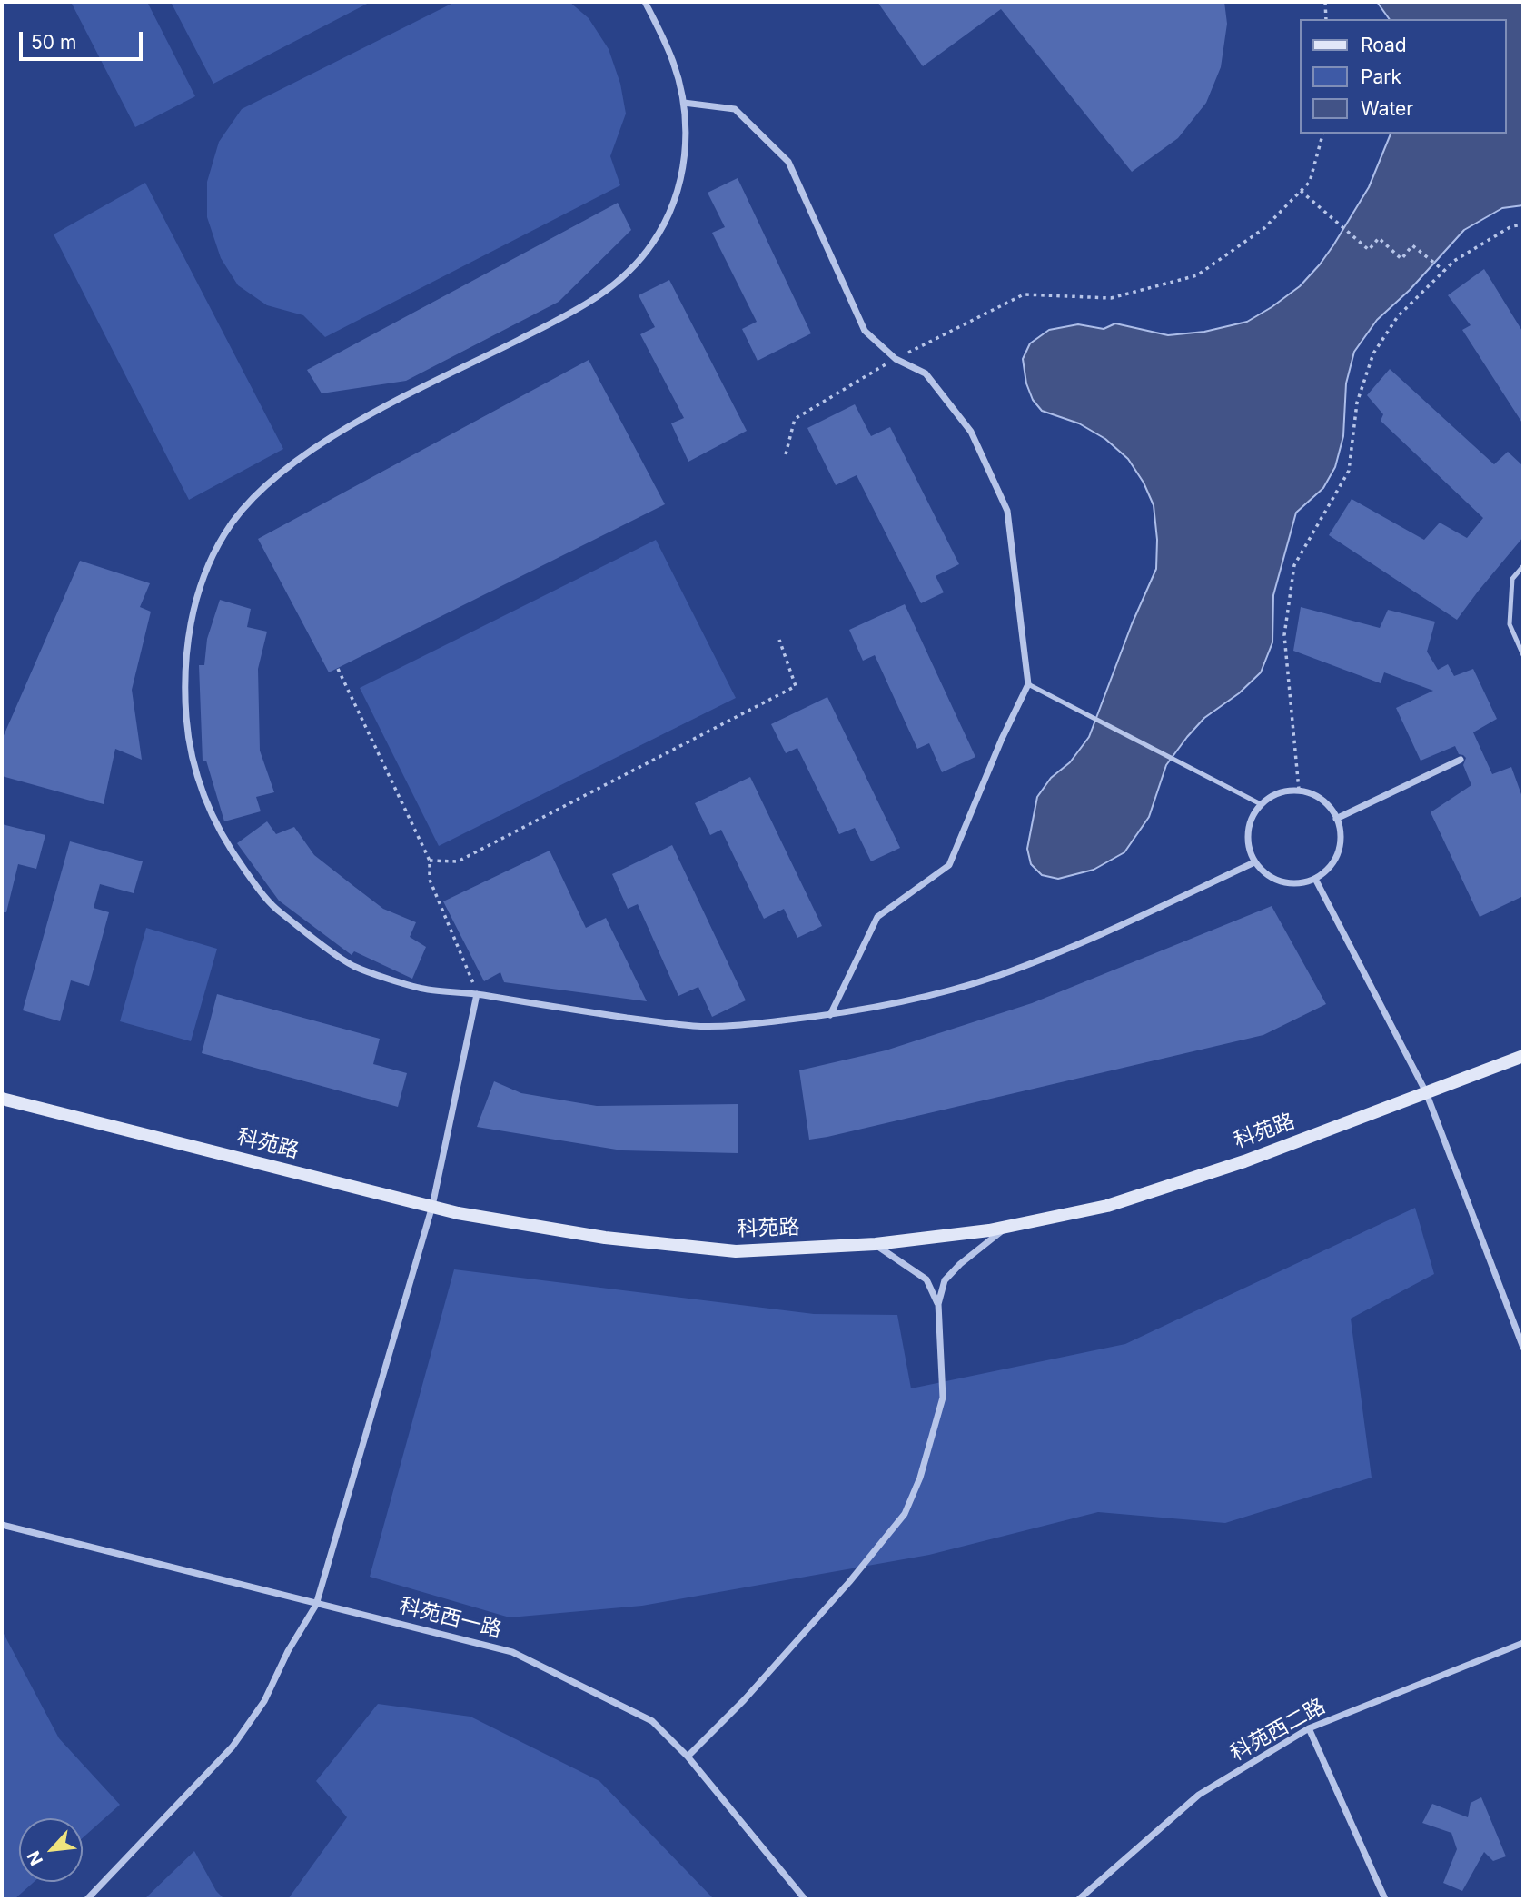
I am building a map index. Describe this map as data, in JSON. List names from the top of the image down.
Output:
{
  "streets": {
    "street": ["科苑路", "科苑西一路", "科苑西二路"]
  },
  "legend": ["Road", "Park", "Water"],
  "scale_bar": "50 m",
  "north": "bottom left"
}
